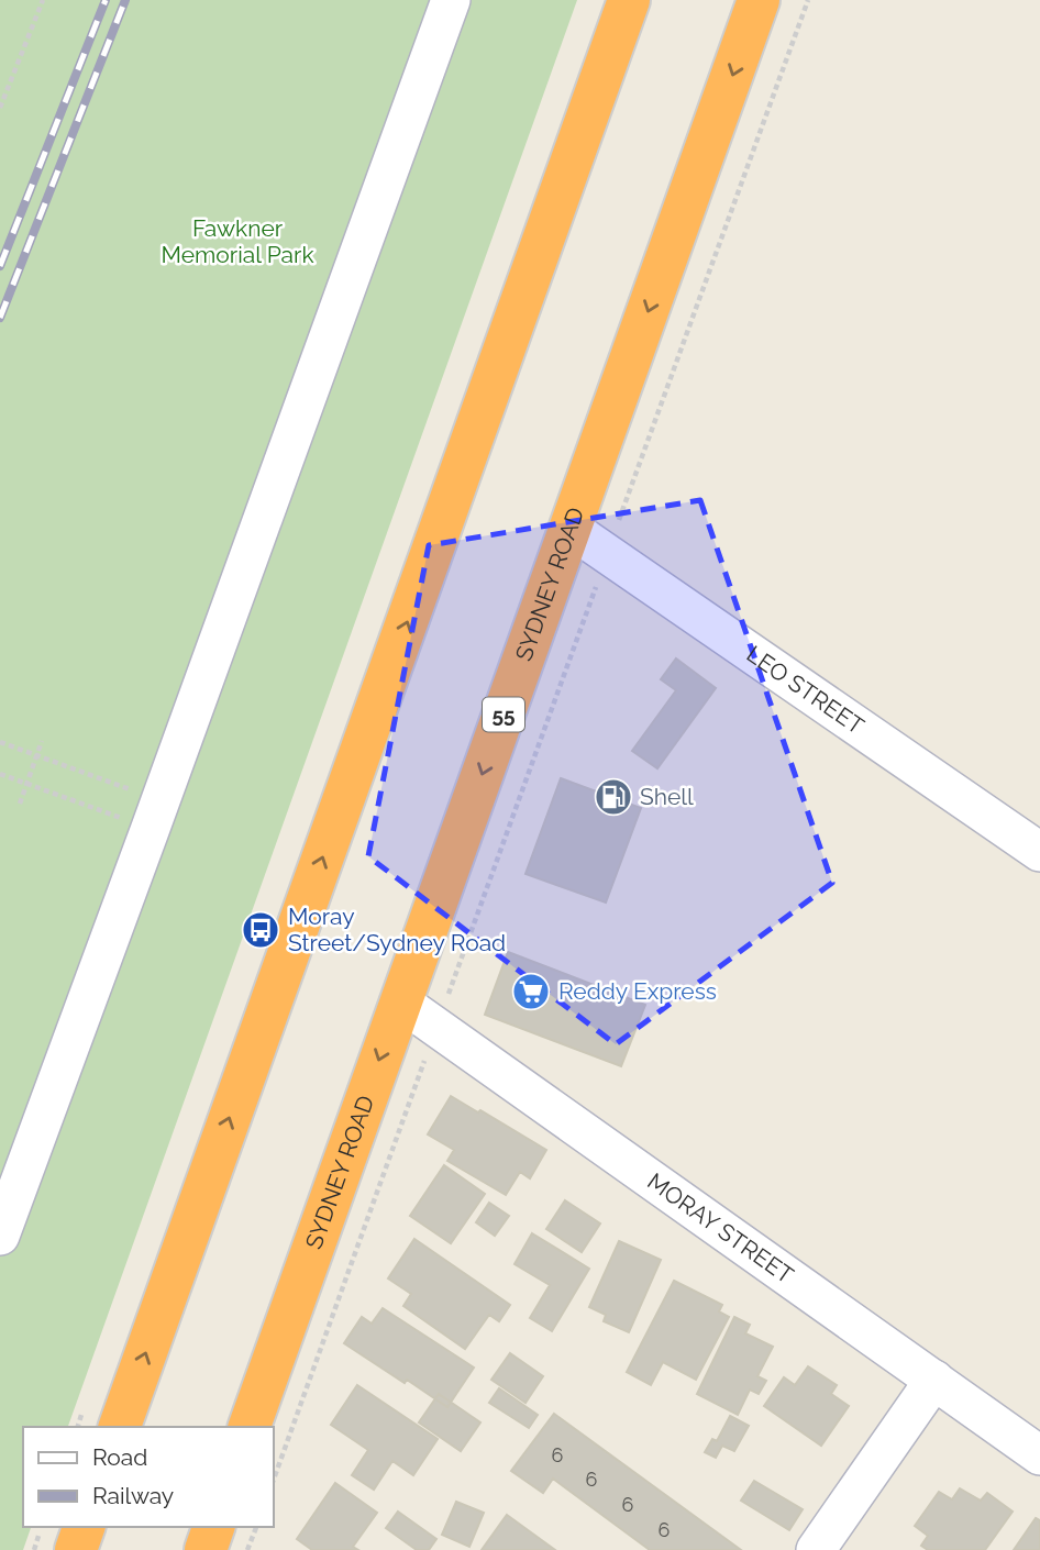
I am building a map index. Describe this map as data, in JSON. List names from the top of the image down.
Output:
{
  "streets": {
    "highway": ["SYDNEY ROAD", "55"],
    "street": ["LEO STREET", "MORAY STREET"]
  },
  "crossings": [
    ["SYDNEY ROAD", "LEO STREET"],
    ["SYDNEY ROAD", "MORAY STREET"]
  ],
  "parks": ["Fawkner Memorial Park"],
  "places": {
    "fuel station": ["Shell"],
    "bus stop": ["Moray Street/Sydney Road"],
    "supermarket": ["Reddy Express"]
  },
  "house_numbers": [
    "6",
    "6",
    "6",
    "6"
  ],
  "legend": ["Road", "Railway"]
}
